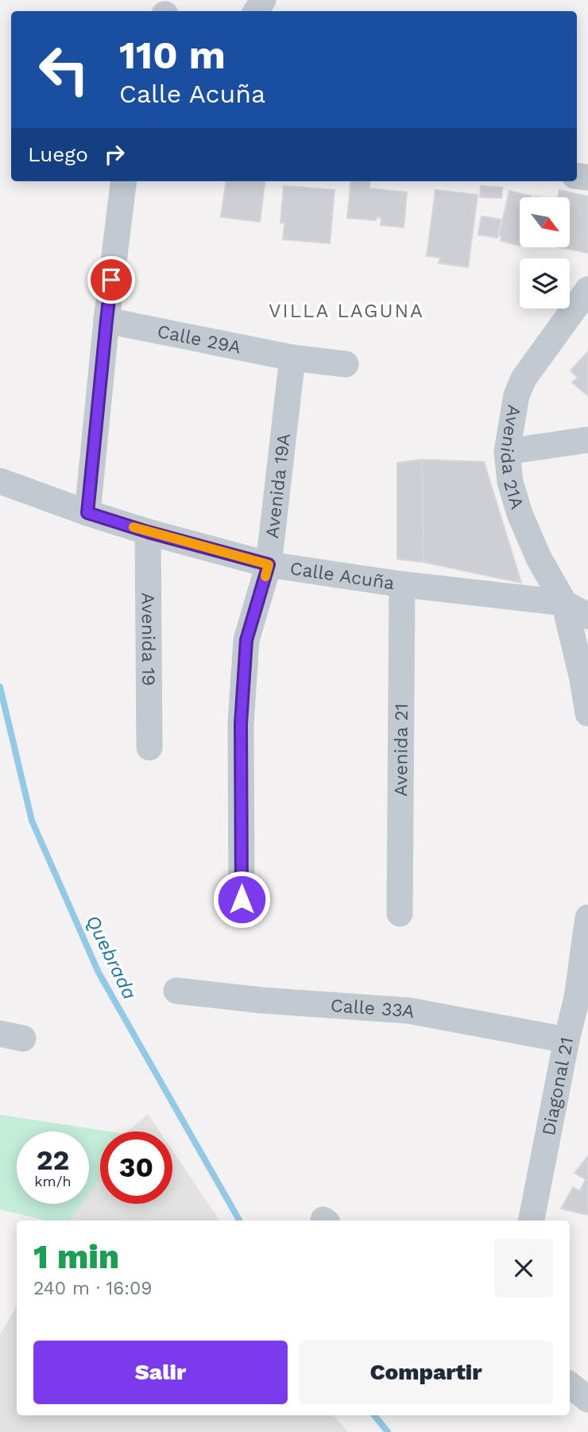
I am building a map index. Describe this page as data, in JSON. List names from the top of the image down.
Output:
{
  "streets": {
    "street": [
      "Calle 29A",
      "Avenida 21A",
      "Avenida 19A",
      "Calle Acuña",
      "Avenida 19",
      "Avenida 21",
      "Calle 33A",
      "Diagonal 21"
    ]
  },
  "crossings": [
    ["Calle 29A", "Avenida 19A"],
    ["Avenida 21A", "Calle Acuña"],
    ["Avenida 19A", "Calle Acuña"],
    ["Calle Acuña", "Avenida 19"],
    ["Calle Acuña", "Avenida 21"],
    ["Calle 33A", "Diagonal 21"]
  ],
  "districts": ["VILLA LAGUNA"],
  "water": ["Quebrada"],
  "north": "bottom right",
  "page": {
    "turn": ["110 m", "Calle Acuña"],
    "then": "Luego",
    "speed": "22 km/h",
    "limit": "30",
    "heading": ["1 min", "240 m · 16:09"],
    "buttons": ["Salir", "Compartir"]
  }
}
